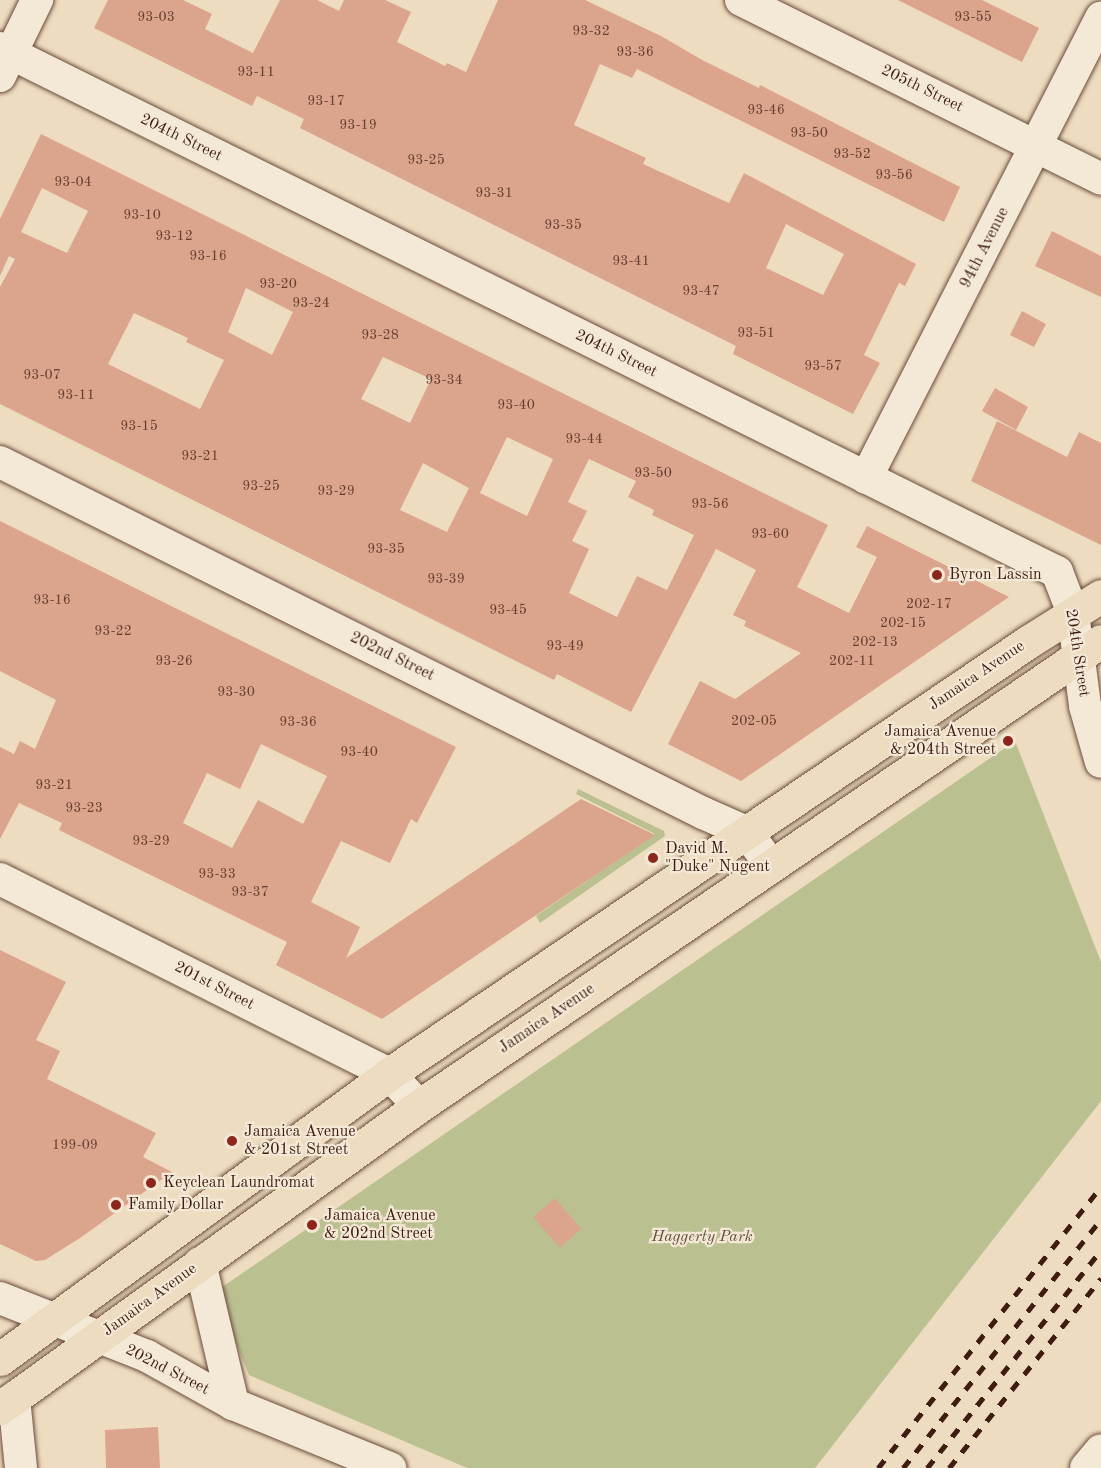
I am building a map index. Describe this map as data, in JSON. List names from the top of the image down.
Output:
{
  "streets": {
    "main road": ["Jamaica Avenue"],
    "street": [
      "205th Street",
      "204th Street",
      "94th Avenue",
      "202nd Street",
      "201st Street"
    ]
  },
  "crossings": [
    ["205th Street", "94th Avenue"],
    ["204th Street", "94th Avenue"],
    ["204th Street", "Jamaica Avenue"],
    ["202nd Street", "Jamaica Avenue"],
    ["Jamaica Avenue", "201st Street"]
  ],
  "parks": ["Haggerty Park"],
  "places": [
    "Byron Lassin",
    "Jamaica Avenue & 204th Street",
    "David M. \"Duke\" Nugent",
    "Jamaica Avenue & 201st Street",
    "Keyclean Laundromat",
    "Family Dollar",
    "Jamaica Avenue & 202nd Street"
  ],
  "house_numbers": [
    "93-03",
    "93-55",
    "93-32",
    "93-36",
    "93-11",
    "93-17",
    "93-46",
    "93-19",
    "93-50",
    "93-52",
    "93-25",
    "93-56",
    "93-04",
    "93-31",
    "93-10",
    "93-35",
    "93-12",
    "93-16",
    "93-41",
    "93-20",
    "93-47",
    "93-24",
    "93-51",
    "93-28",
    "93-57",
    "93-07",
    "93-34",
    "93-11",
    "93-40",
    "93-15",
    "93-44",
    "93-21",
    "93-50",
    "93-25",
    "93-29",
    "93-56",
    "93-60",
    "93-35",
    "93-39",
    "93-16",
    "202-17",
    "93-45",
    "202-15",
    "93-22",
    "202-13",
    "93-49",
    "93-26",
    "202-11",
    "93-30",
    "202-05",
    "93-36",
    "93-40",
    "93-21",
    "93-23",
    "93-29",
    "93-33",
    "93-37",
    "199-09"
  ]
}
